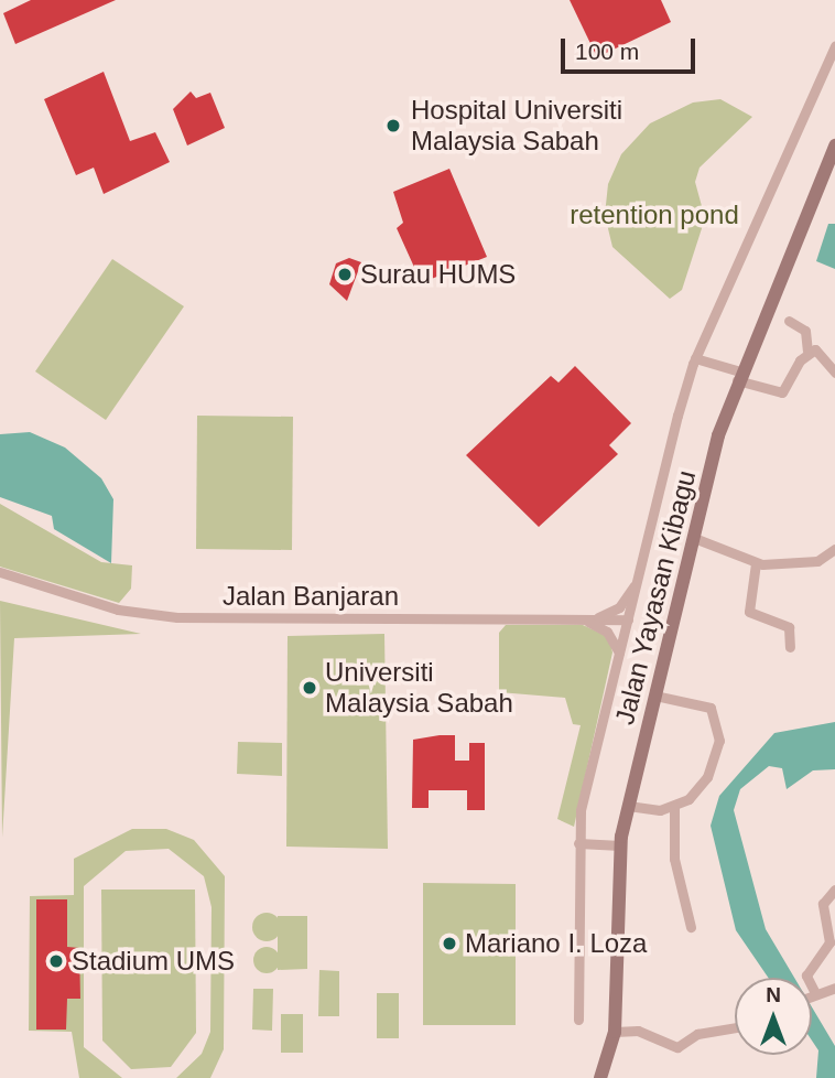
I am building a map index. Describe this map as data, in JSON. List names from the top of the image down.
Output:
{
  "streets": {
    "street": ["Jalan Banjaran", "Jalan Yayasan Kibagu"]
  },
  "parks": ["retention pond"],
  "places": [
    "Hospital Universiti Malaysia Sabah",
    "Surau HUMS",
    "Universiti Malaysia Sabah",
    "Mariano I. Loza",
    "Stadium UMS"
  ],
  "scale_bar": "100 m",
  "north": "top"
}
